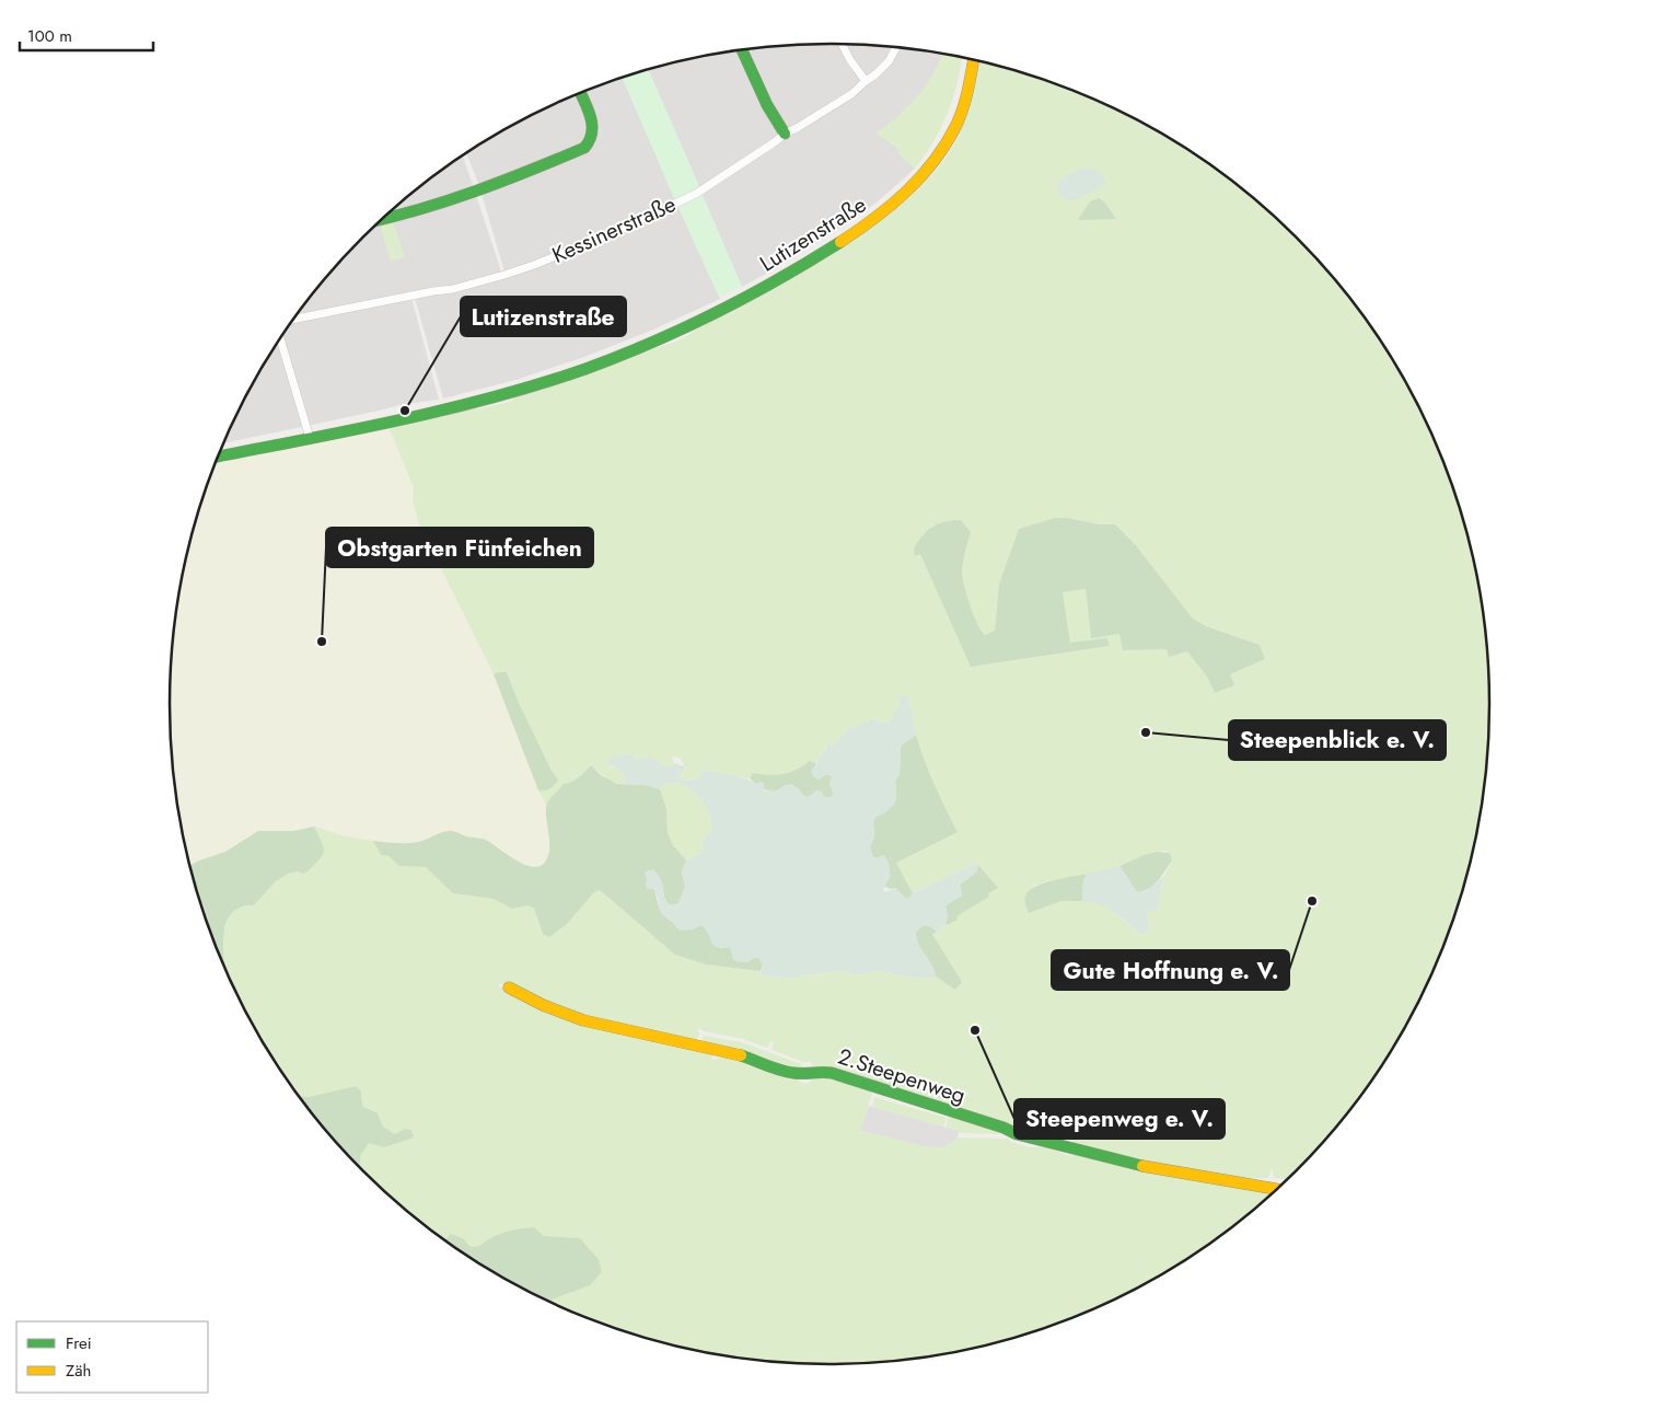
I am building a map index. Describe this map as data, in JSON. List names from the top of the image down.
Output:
{
  "streets": {
    "street": ["Kessinerstraße", "Lutizenstraße", "2.Steepenweg"]
  },
  "places": [
    "Lutizenstraße",
    "Obstgarten Fünfeichen",
    "Steepenblick e. V.",
    "Gute Hoffnung e. V.",
    "Steepenweg e. V."
  ],
  "legend": ["Frei", "Zäh"],
  "scale_bar": "100 m"
}
